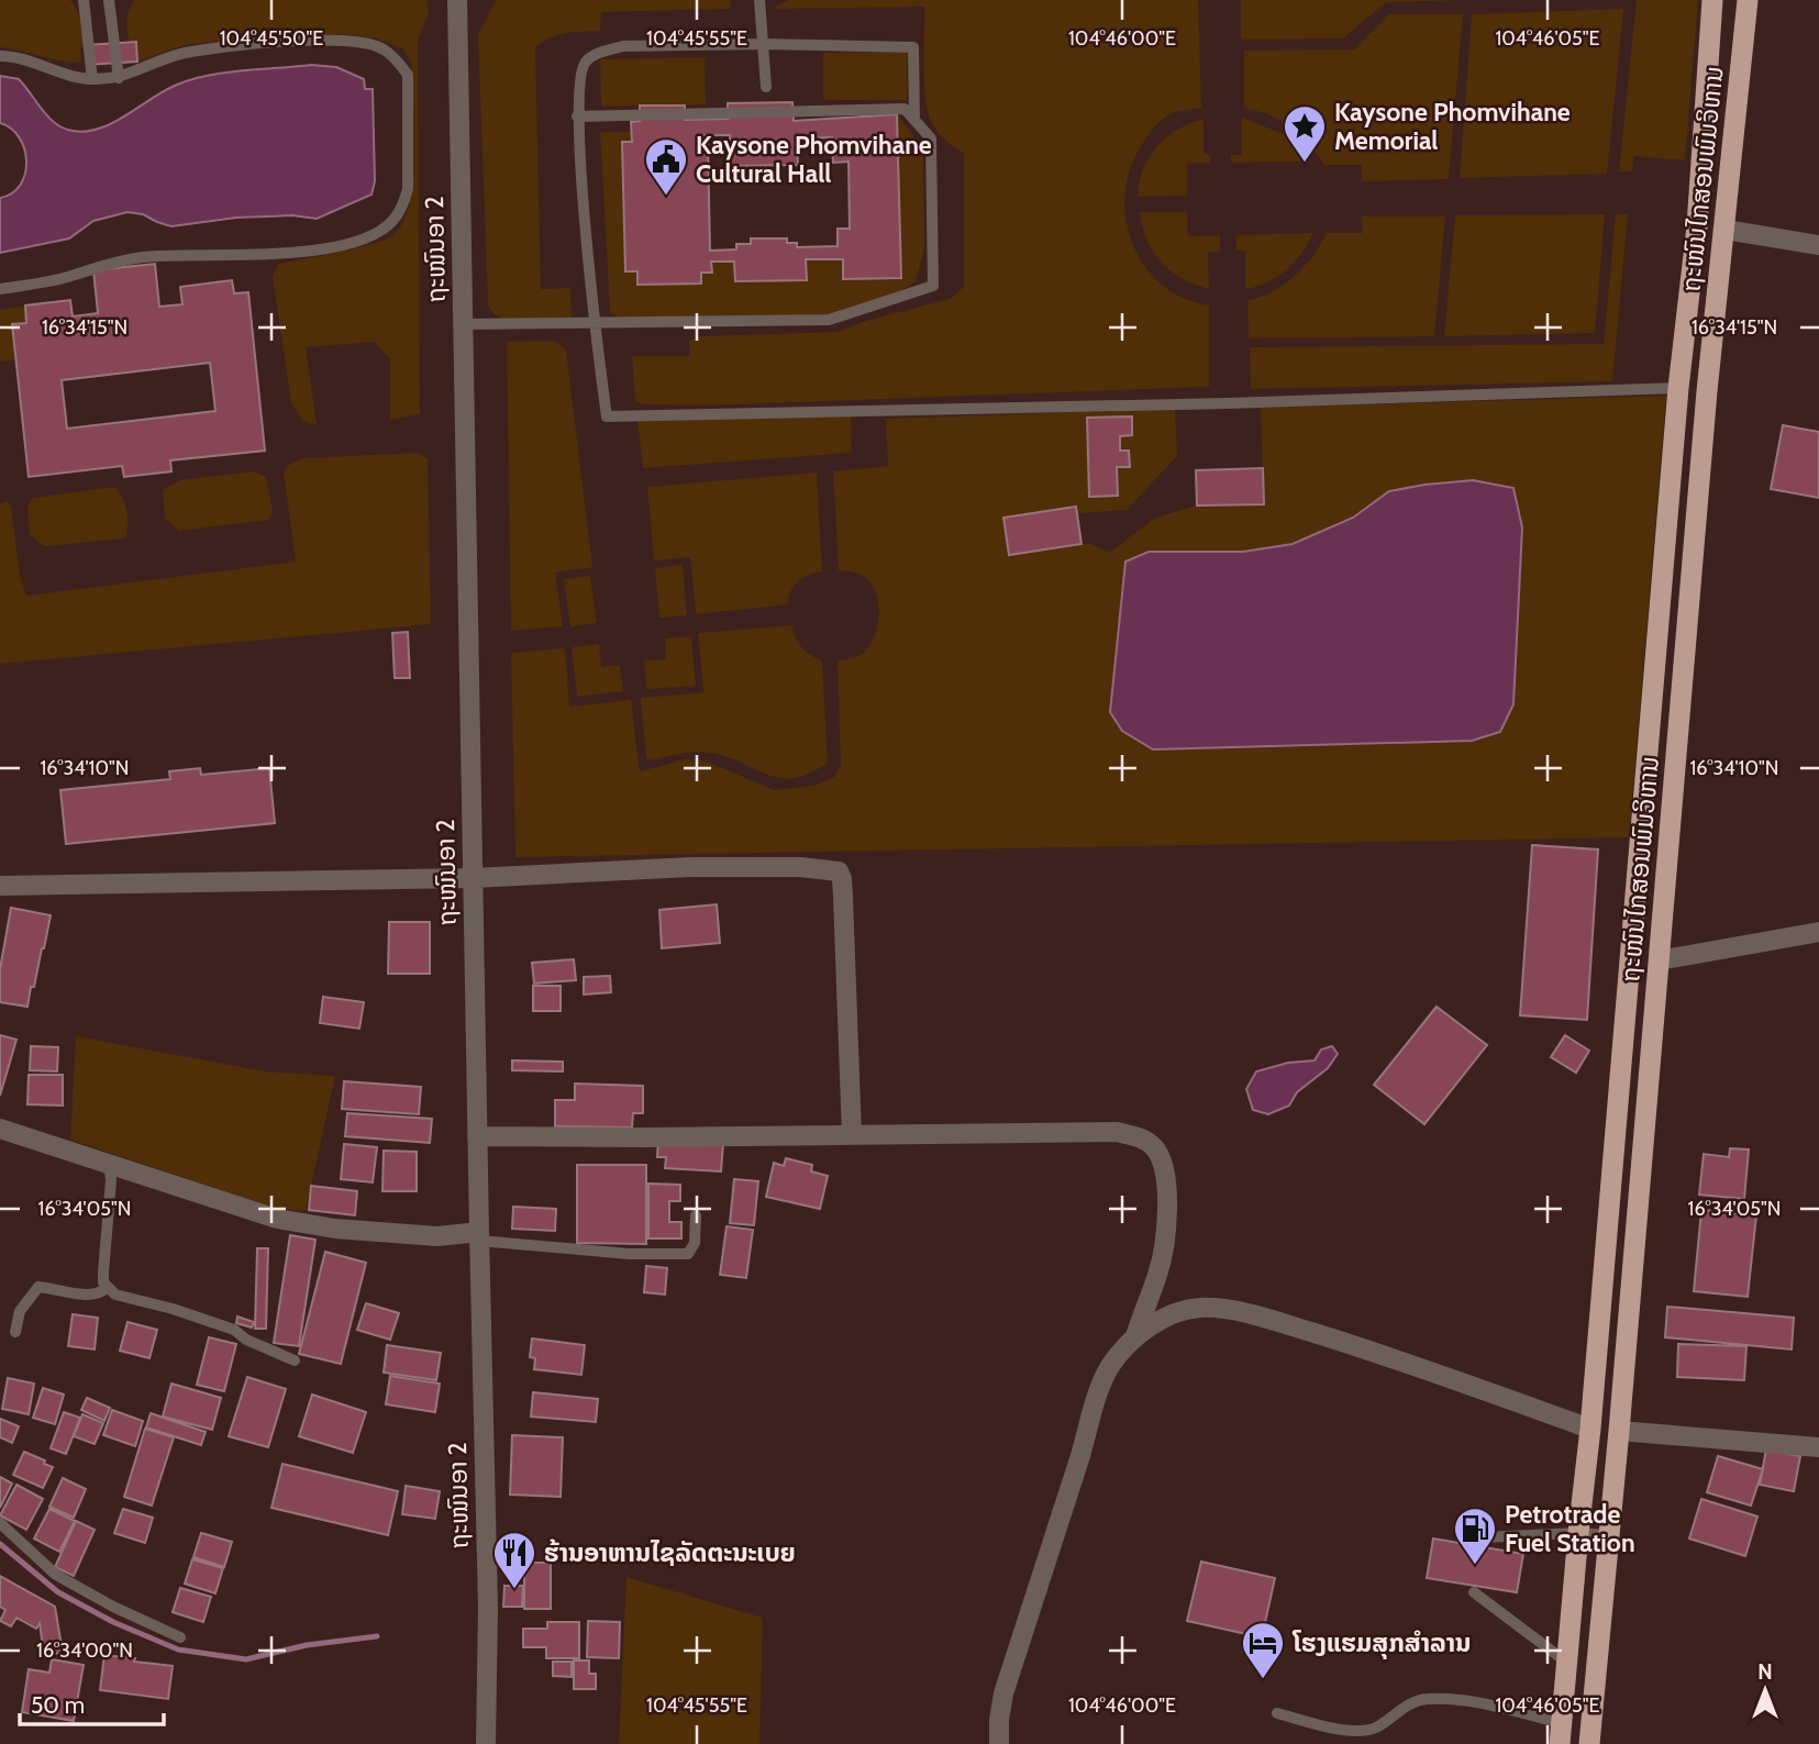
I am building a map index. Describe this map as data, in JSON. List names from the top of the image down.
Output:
{
  "streets": {
    "highway": ["ຖະໜົນໄກສອນພົມວິຫານ"],
    "street": ["ຖະໜົນອາ 2"]
  },
  "places": {
    "place": ["Kaysone Phomvihane Memorial"],
    "public building": ["Kaysone Phomvihane Cultural Hall"],
    "fuel station": ["Petrotrade Fuel Station"],
    "restaurant": ["ຮ້ານອາຫານໄຊລັດຕະນະເບຍ"],
    "hotel": ["ໂຮງແຮມສຸກສໍາລານ"]
  },
  "scale_bar": "50 m",
  "north": "top",
  "coordinates": [
    "104°45'50\"E",
    "104°45'55\"E",
    "104°46'00\"E",
    "104°46'05\"E",
    "16°34'15\"N",
    "16°34'10\"N",
    "16°34'05\"N",
    "16°34'00\"N"
  ]
}
